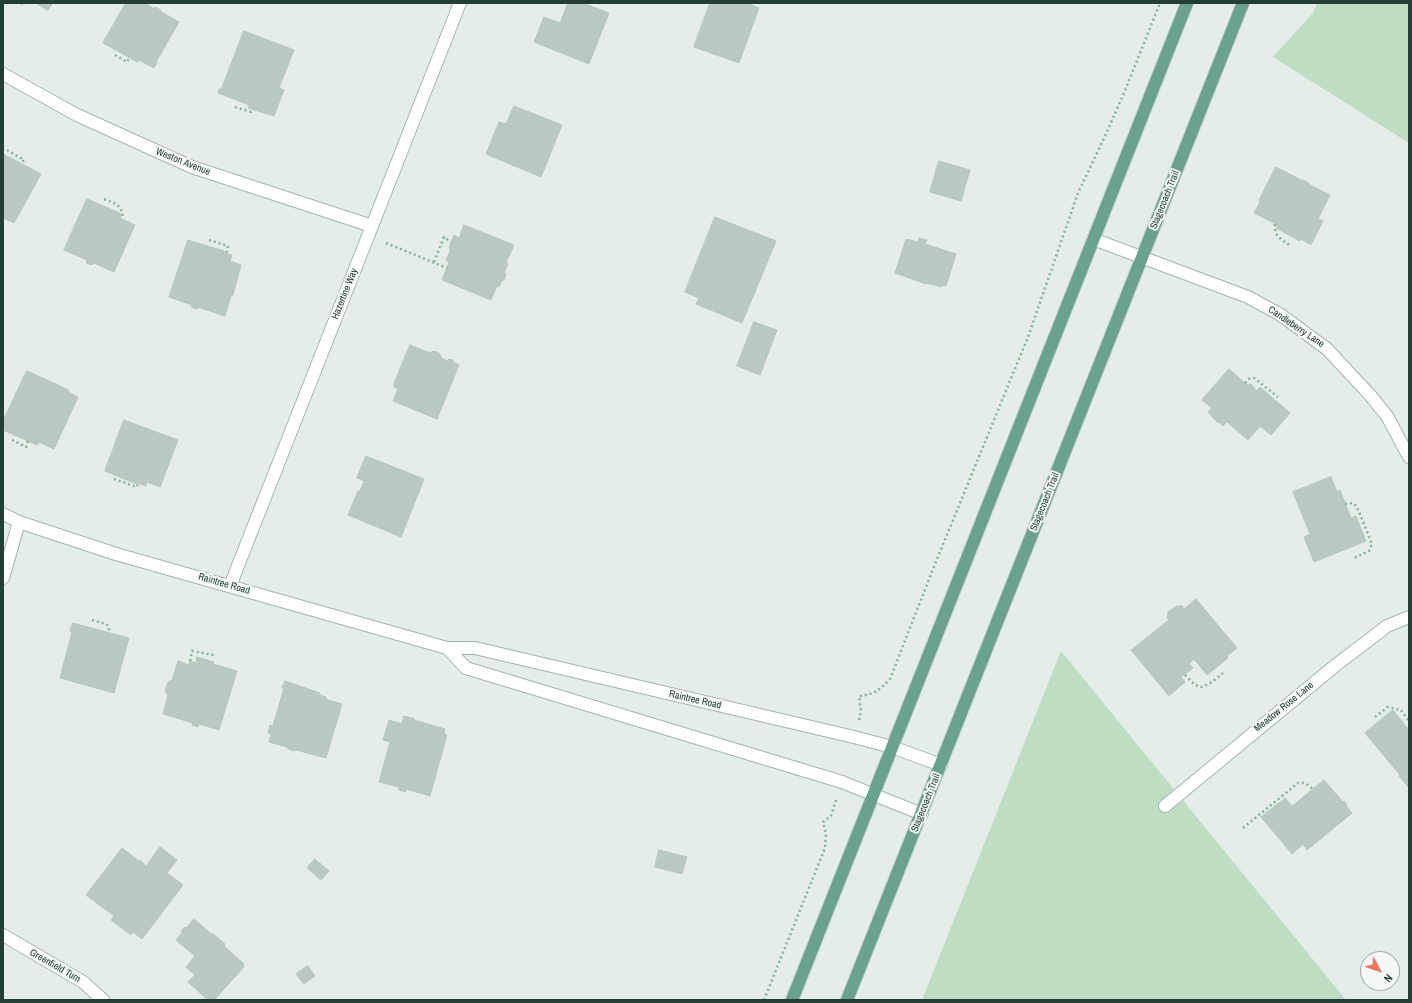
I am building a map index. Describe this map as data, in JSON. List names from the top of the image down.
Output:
{
  "streets": {
    "main road": ["Stagecoach Trail"],
    "street": [
      "Weston Avenue",
      "Hazertine Way",
      "Candleberry Lane",
      "Raintree Road",
      "Meadow Rose Lane",
      "Greenfield Turn"
    ]
  },
  "crossings": [
    ["Weston Avenue", "Hazertine Way"],
    ["Stagecoach Trail", "Candleberry Lane"],
    ["Stagecoach Trail", "Raintree Road"],
    ["Hazertine Way", "Raintree Road"]
  ],
  "north": "bottom right"
}
